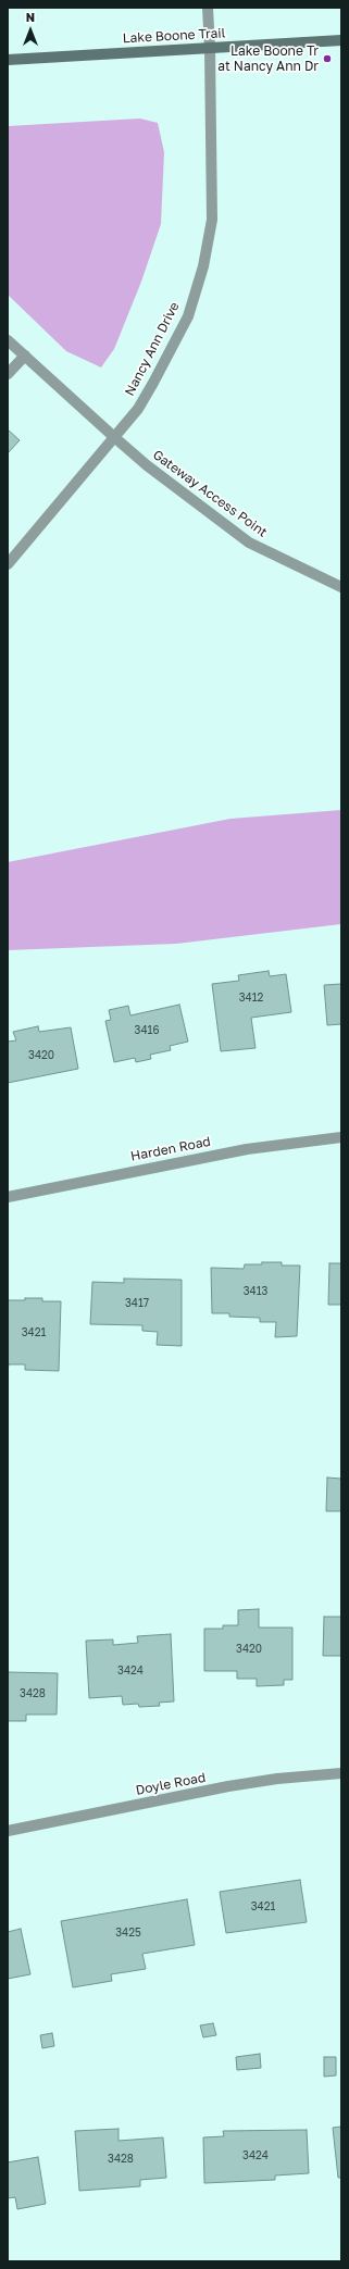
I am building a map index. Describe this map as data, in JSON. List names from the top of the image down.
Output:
{
  "streets": {
    "main road": ["Lake Boone Trail"],
    "street": [
      "Nancy Ann Drive",
      "Gateway Access Point",
      "Harden Road",
      "Doyle Road"
    ]
  },
  "crossings": [
    ["Lake Boone Trail", "Nancy Ann Drive"],
    ["Nancy Ann Drive", "Gateway Access Point"]
  ],
  "places": ["Lake Boone Tr at Nancy Ann Dr"],
  "house_numbers": [
    "3412",
    "3416",
    "3420",
    "3413",
    "3417",
    "3421",
    "3420",
    "3424",
    "3428",
    "3421",
    "3425",
    "3424",
    "3428"
  ],
  "north": "top"
}
